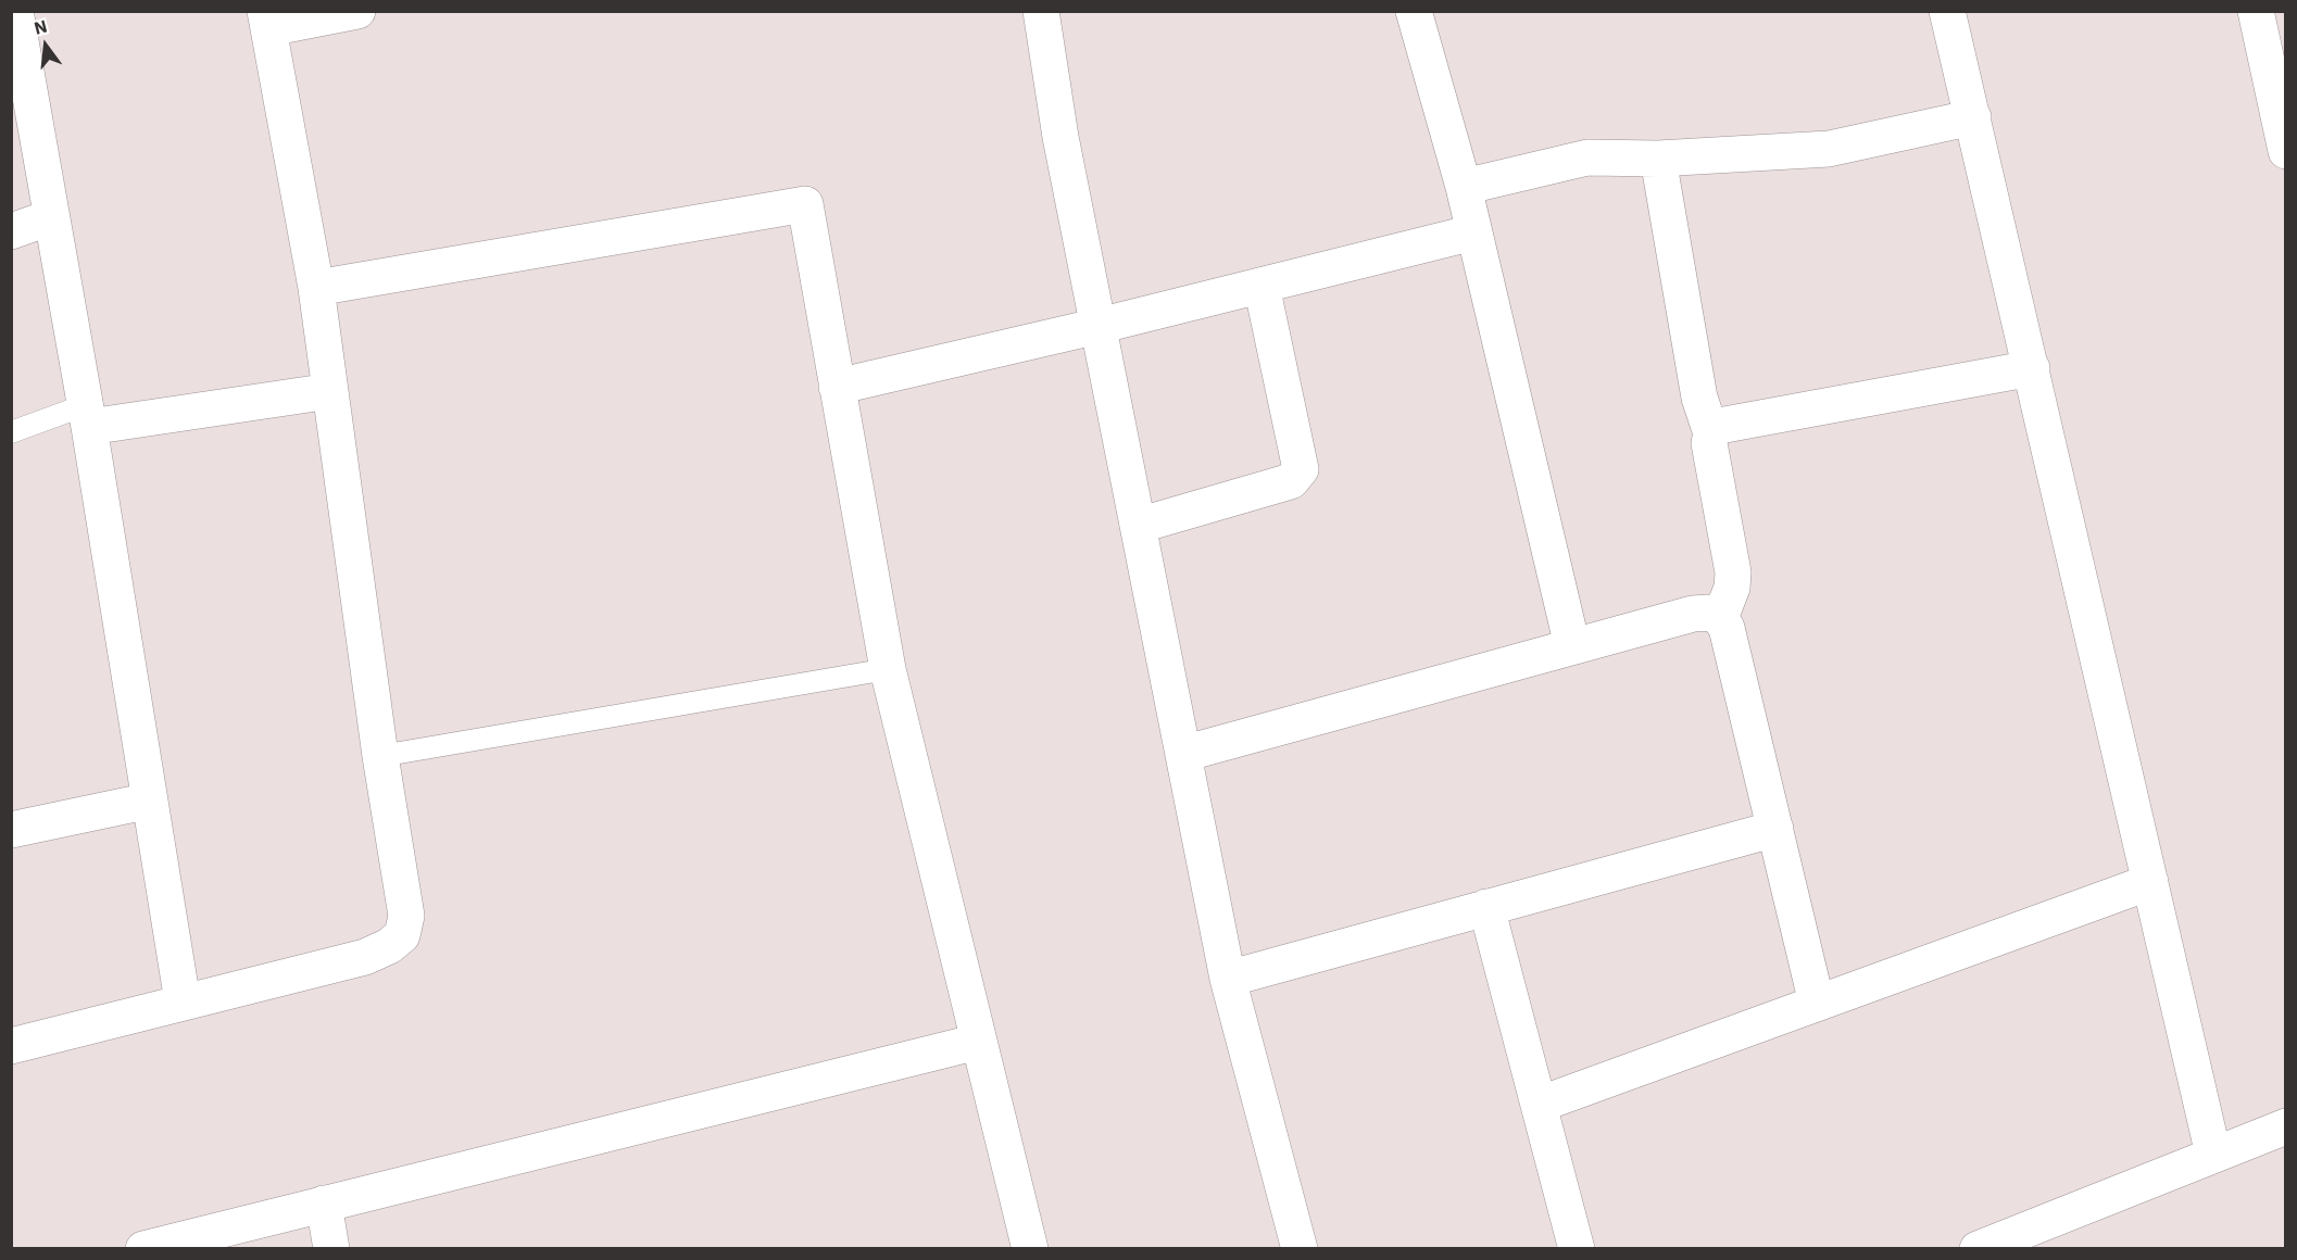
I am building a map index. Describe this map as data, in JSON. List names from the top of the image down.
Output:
{
  "north": "top"
}
